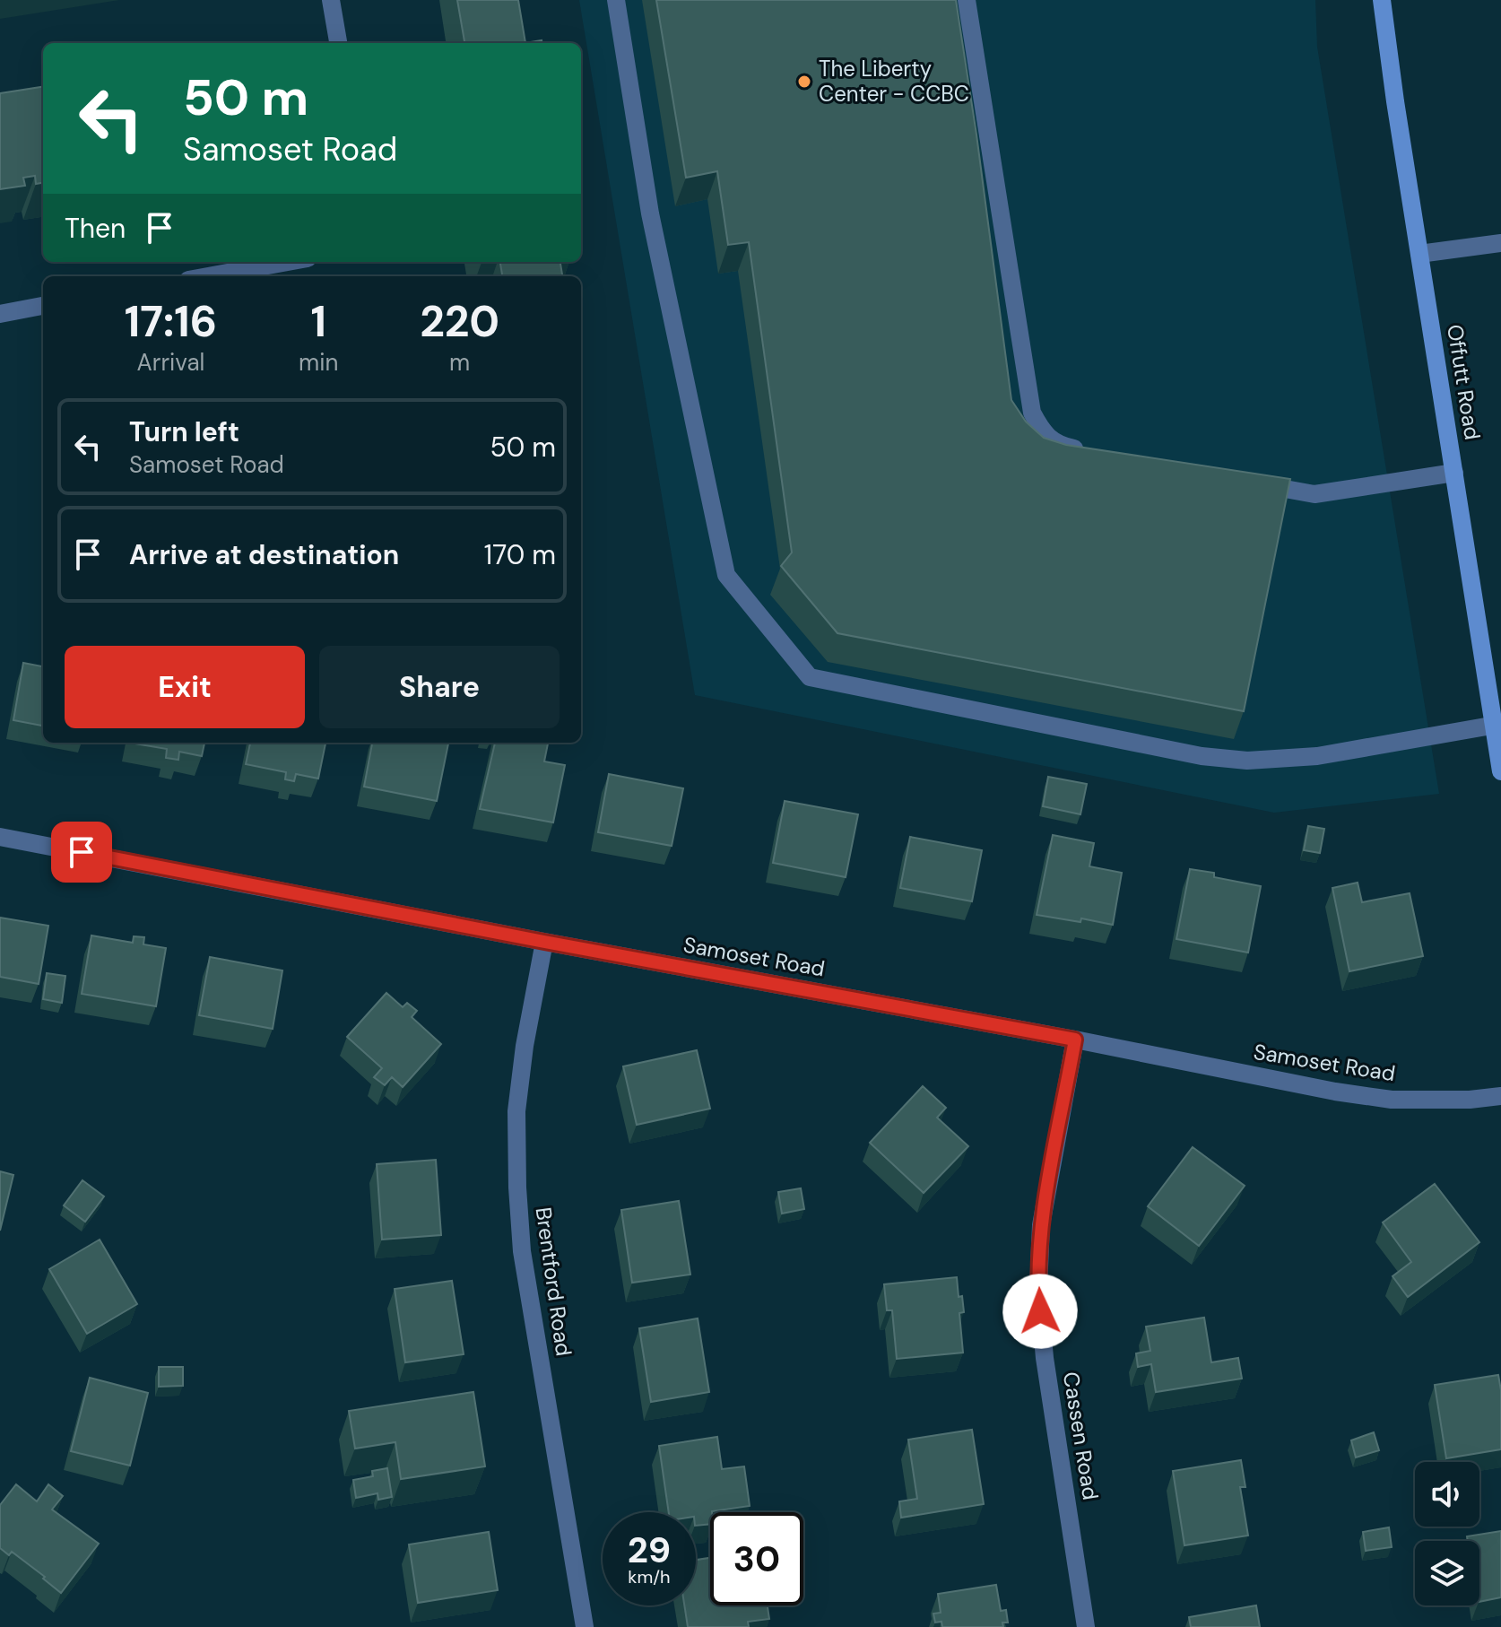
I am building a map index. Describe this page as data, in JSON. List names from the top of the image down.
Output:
{
  "streets": {
    "street": [
      "Offutt Road",
      "Samoset Road",
      "Brentford Road",
      "Cassen Road"
    ]
  },
  "crossings": [
    ["Samoset Road", "Brentford Road"],
    ["Samoset Road", "Cassen Road"]
  ],
  "places": ["The Liberty Center - CCBC"],
  "page": {
    "turn": ["50 m", "Samoset Road"],
    "then": "Then",
    "eta": [
      "17:16",
      "Arrival",
      "1",
      "min",
      "220",
      "m"
    ],
    "list": [
      {
        "name": "Turn left",
        "note": "Samoset Road",
        "value": "50 m"
      },
      {
        "name": "Arrive at destination",
        "value": "170 m"
      }
    ],
    "buttons": ["Exit", "Share"],
    "speed": "29 km/h",
    "limit": "30"
  }
}
